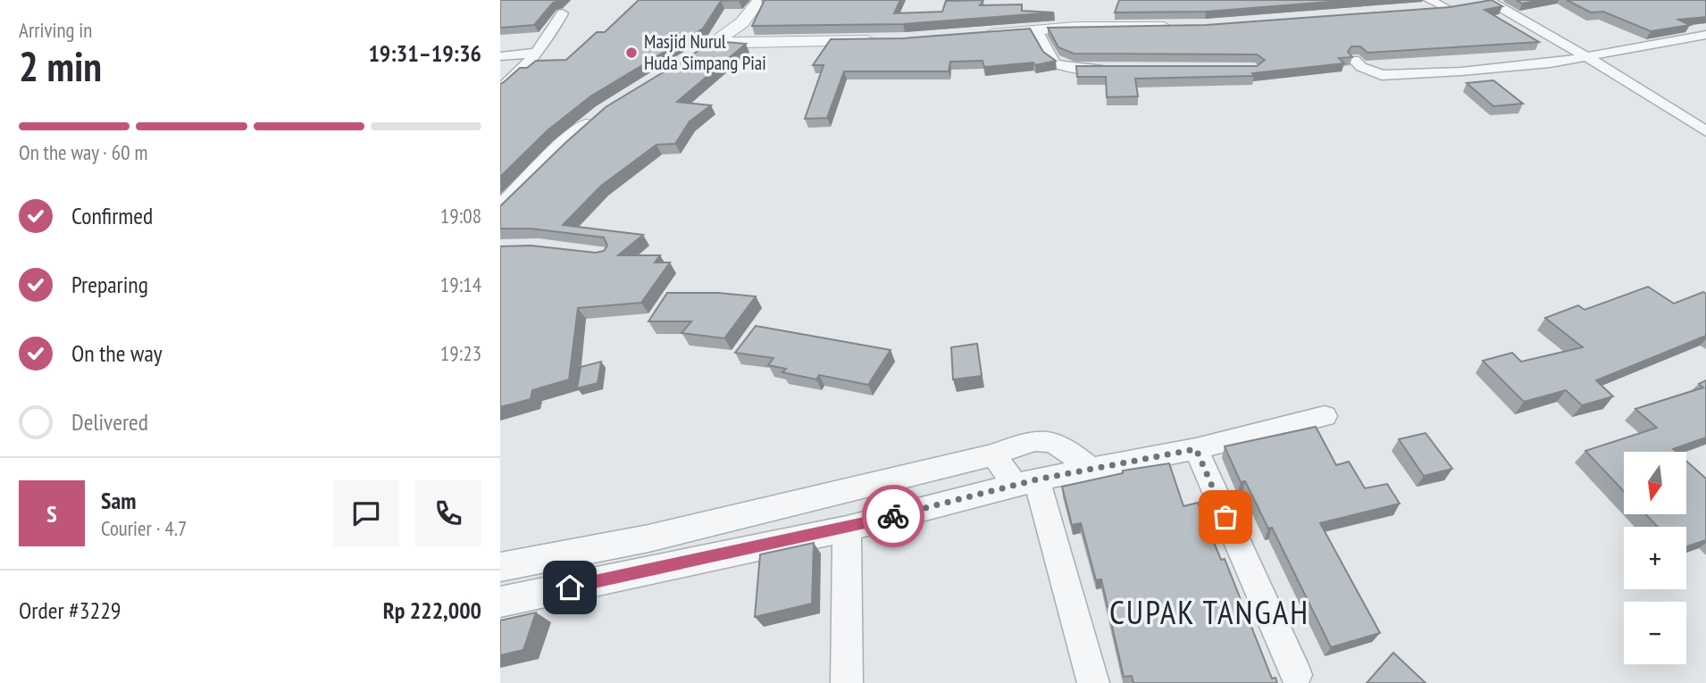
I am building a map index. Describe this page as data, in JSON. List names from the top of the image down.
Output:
{
  "districts": ["CUPAK TANGAH"],
  "places": ["Masjid Nurul Huda Simpang Piai"],
  "north": "bottom",
  "page": {
    "heading": ["2 min", "Arriving in", "19:31–19:36"],
    "panel": [
      "Sam",
      "Courier · 4.7",
      "Order #3229",
      "Rp 222,000"
    ],
    "bar": "On the way · 60 m",
    "list": [
      ["Confirmed", "19:08"],
      ["Preparing", "19:14"],
      ["On the way", "19:23"],
      "Delivered"
    ],
    "map_buttons": ["+", "−"],
    "round": "S"
  }
}
